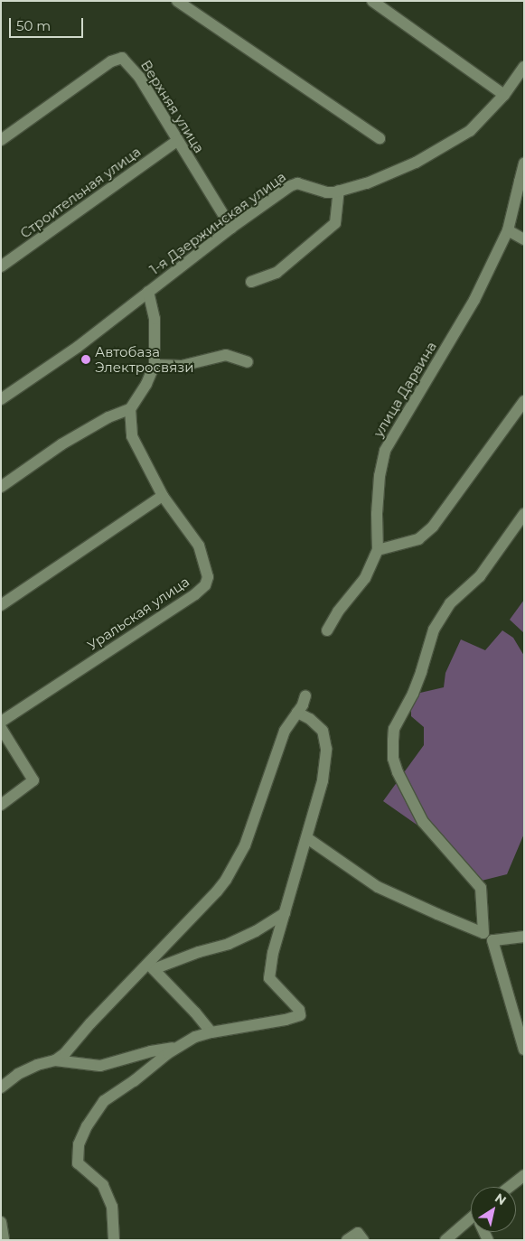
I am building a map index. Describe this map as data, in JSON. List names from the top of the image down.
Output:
{
  "streets": {
    "street": [
      "Верхняя улица",
      "Строительная улица",
      "1-я Дзержинская улица",
      "улица Дарвина",
      "Уральская улица"
    ]
  },
  "crossings": [
    ["Верхняя улица", "Строительная улица"],
    ["Верхняя улица", "1-я Дзержинская улица"]
  ],
  "places": ["Автобаза Электросвязи"],
  "scale_bar": "50 m",
  "north": "top right"
}
